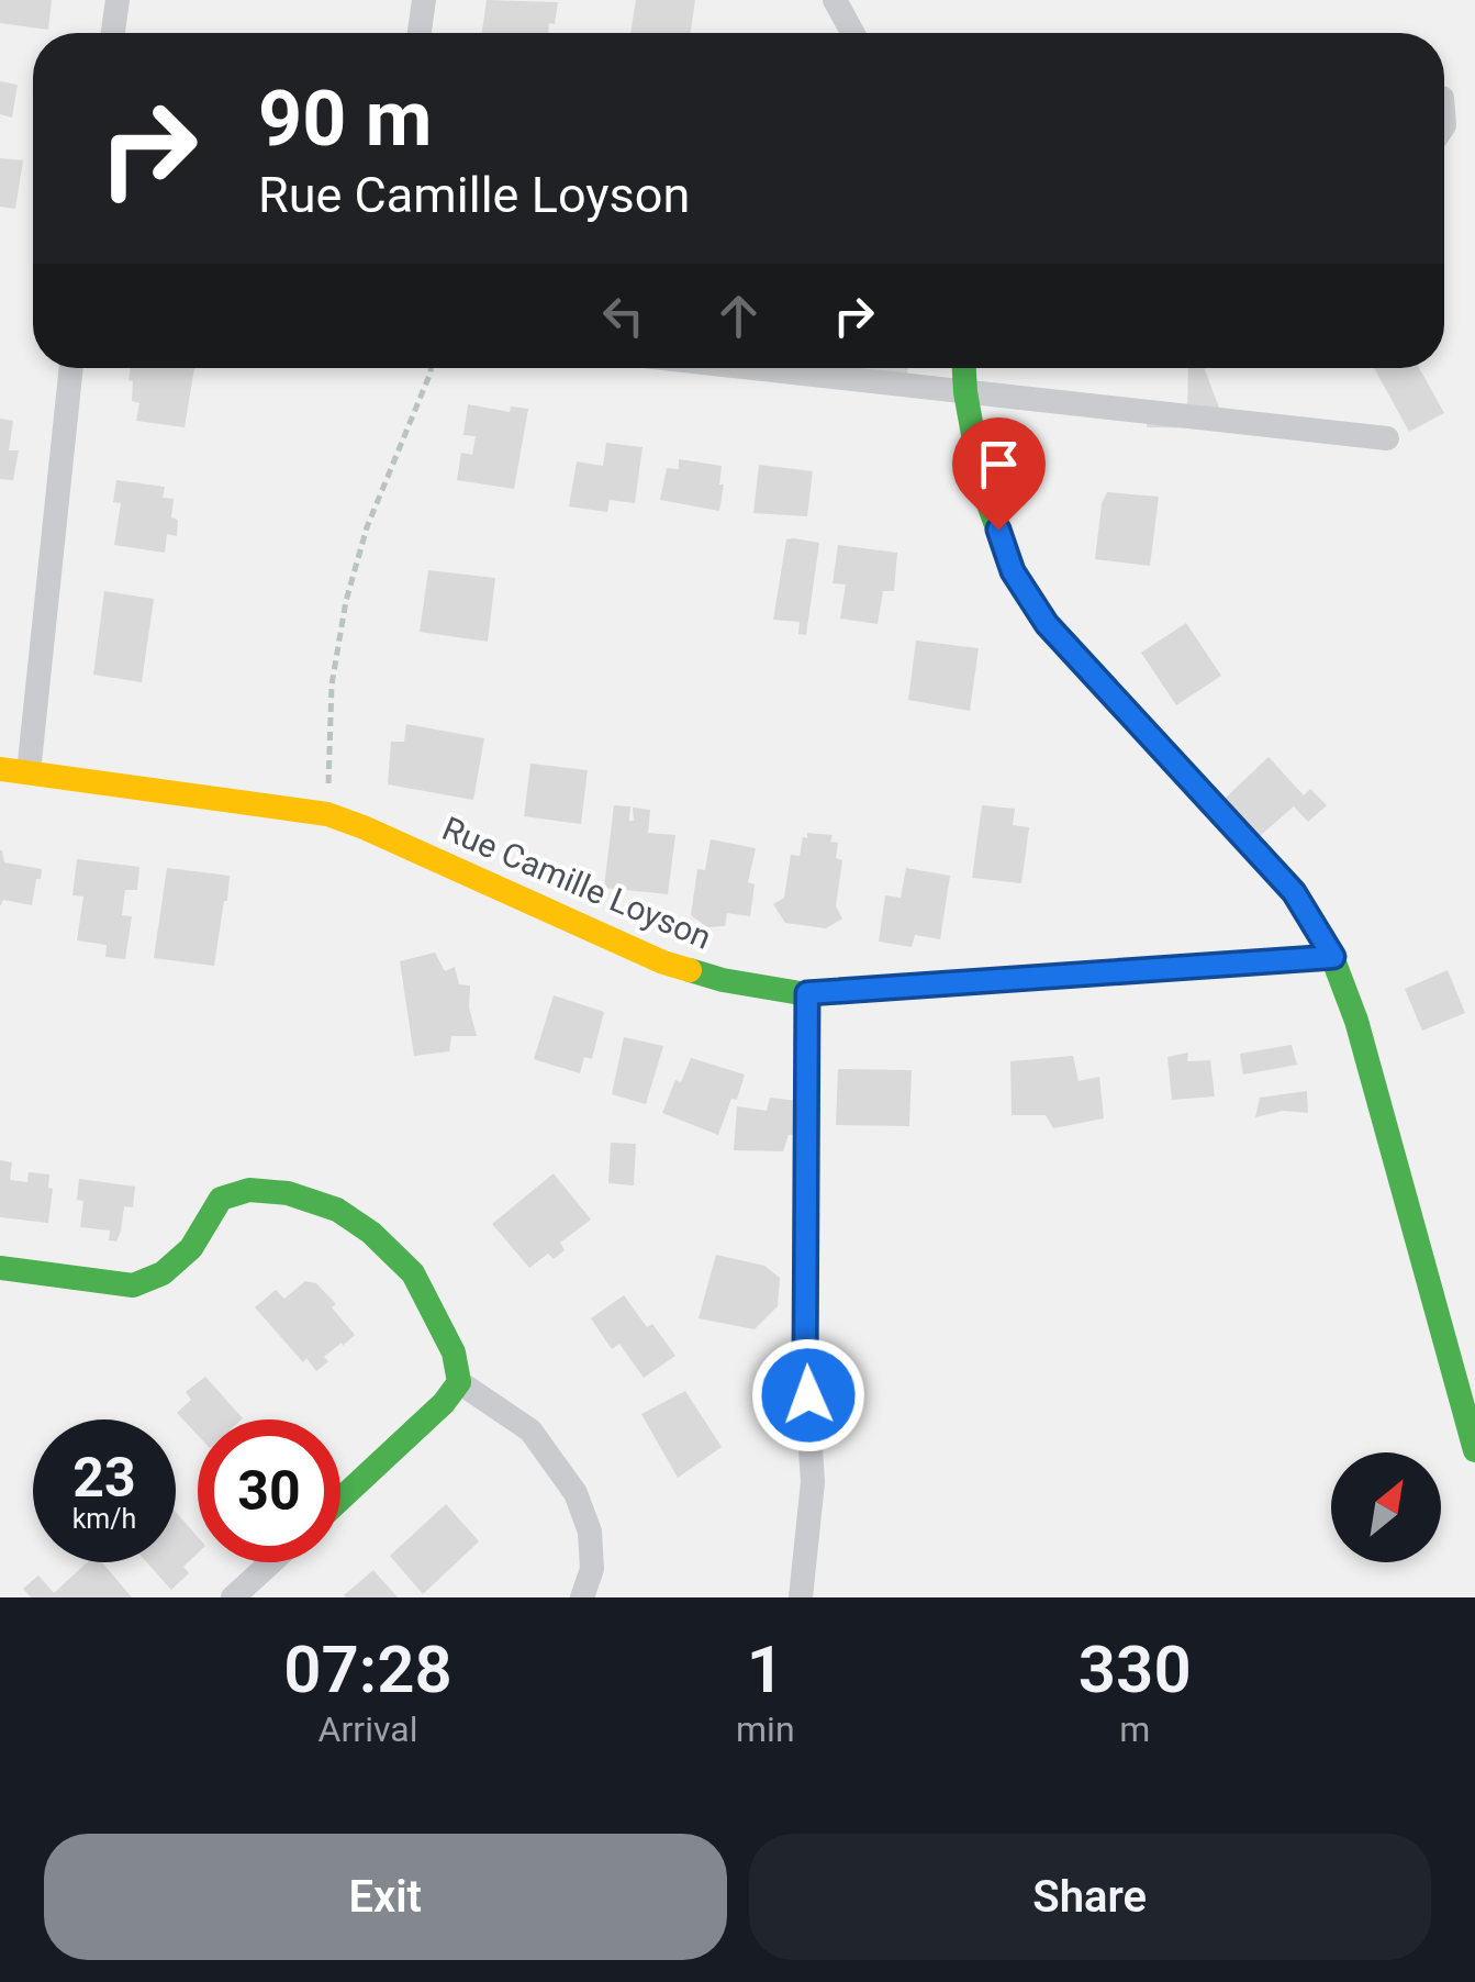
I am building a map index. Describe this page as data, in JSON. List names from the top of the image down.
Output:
{
  "streets": {
    "street": ["Rue Camille Loyson"]
  },
  "north": "top right",
  "page": {
    "turn": ["90 m", "Rue Camille Loyson"],
    "speed": "23 km/h",
    "limit": "30",
    "eta": [
      "07:28",
      "Arrival",
      "1",
      "min",
      "330",
      "m"
    ],
    "buttons": ["Exit", "Share"]
  }
}
